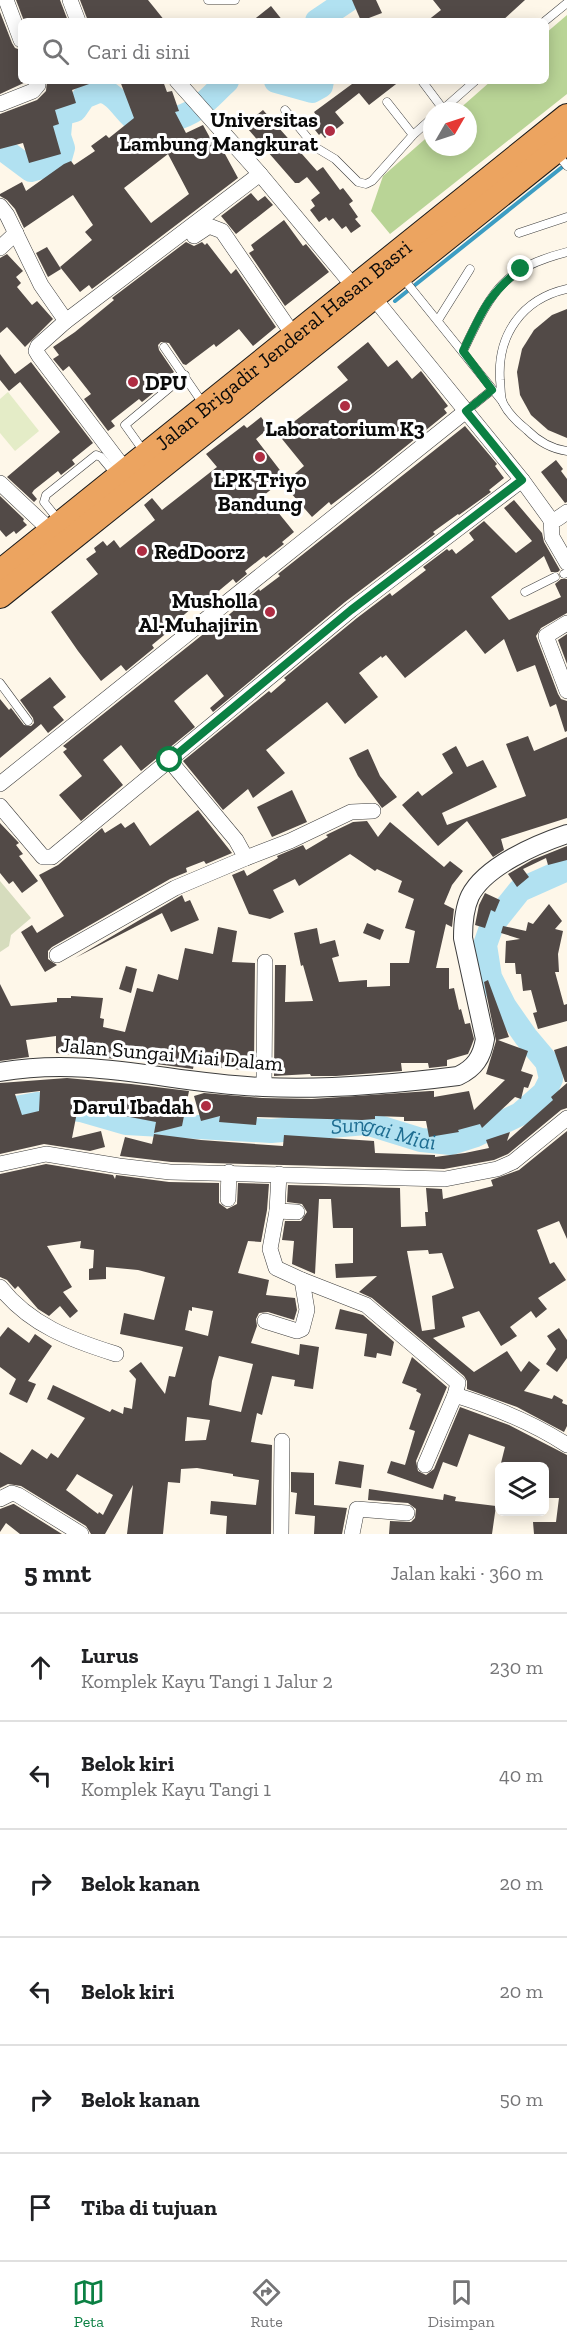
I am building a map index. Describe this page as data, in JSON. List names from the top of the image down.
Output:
{
  "streets": {
    "highway": ["Jalan Brigadir Jenderal Hasan Basri"],
    "street": ["Jalan Sungai Miai Dalam"]
  },
  "water": ["Sungai Miai"],
  "places": [
    "Universitas Lambung Mangkurat",
    "DPU",
    "Laboratorium K3",
    "LPK Triyo Bandung",
    "RedDoorz",
    "Musholla Al-Muhajirin",
    "Darul Ibadah"
  ],
  "north": "top right",
  "page": {
    "search": "Cari di sini",
    "heading": ["5 mnt", "Jalan kaki · 360 m"],
    "list": [
      ["Lurus", "Komplek Kayu Tangi 1 Jalur 2", "230 m"],
      ["Belok kiri", "Komplek Kayu Tangi 1", "40 m"],
      ["Belok kanan", "20 m"],
      ["Belok kiri", "20 m"],
      ["Belok kanan", "50 m"],
      "Tiba di tujuan"
    ],
    "nav": ["Peta", "Rute", "Disimpan"]
  }
}
